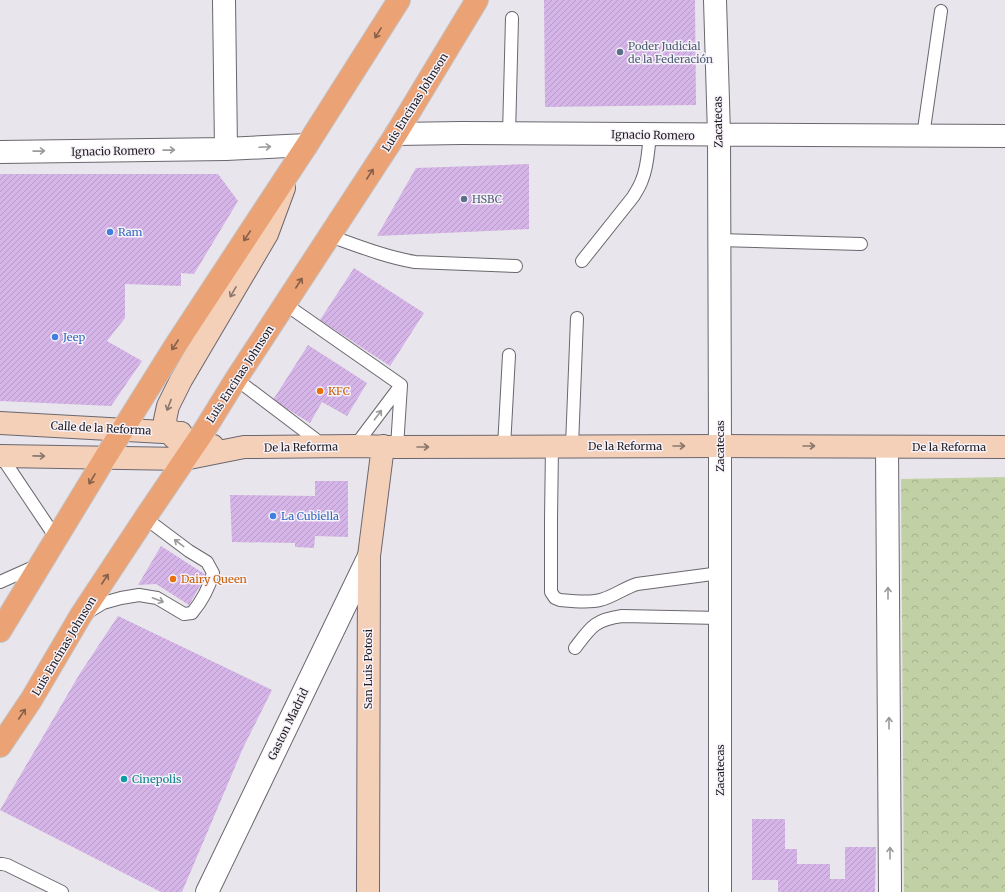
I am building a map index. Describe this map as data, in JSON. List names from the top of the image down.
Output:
{
  "streets": {
    "main road": [
      "Luis Encinas Johnson",
      "Calle de la Reforma",
      "De la Reforma",
      "San Luis Potosi"
    ],
    "street": ["Zacatecas", "Ignacio Romero", "Gaston Madrid"]
  },
  "crossings": [
    ["Luis Encinas Johnson", "Ignacio Romero"],
    ["Luis Encinas Johnson", "De la Reforma"],
    ["Zacatecas", "Ignacio Romero"],
    ["Zacatecas", "De la Reforma"],
    ["De la Reforma", "San Luis Potosi"],
    ["San Luis Potosi", "Gaston Madrid"]
  ],
  "one_way": ["De la Reforma"],
  "places": [
    "Poder Judicial de la Federación",
    "HSBC",
    "Ram",
    "Jeep",
    "KFC",
    "La Cubiella",
    "Dairy Queen",
    "Cinepolis"
  ]
}
